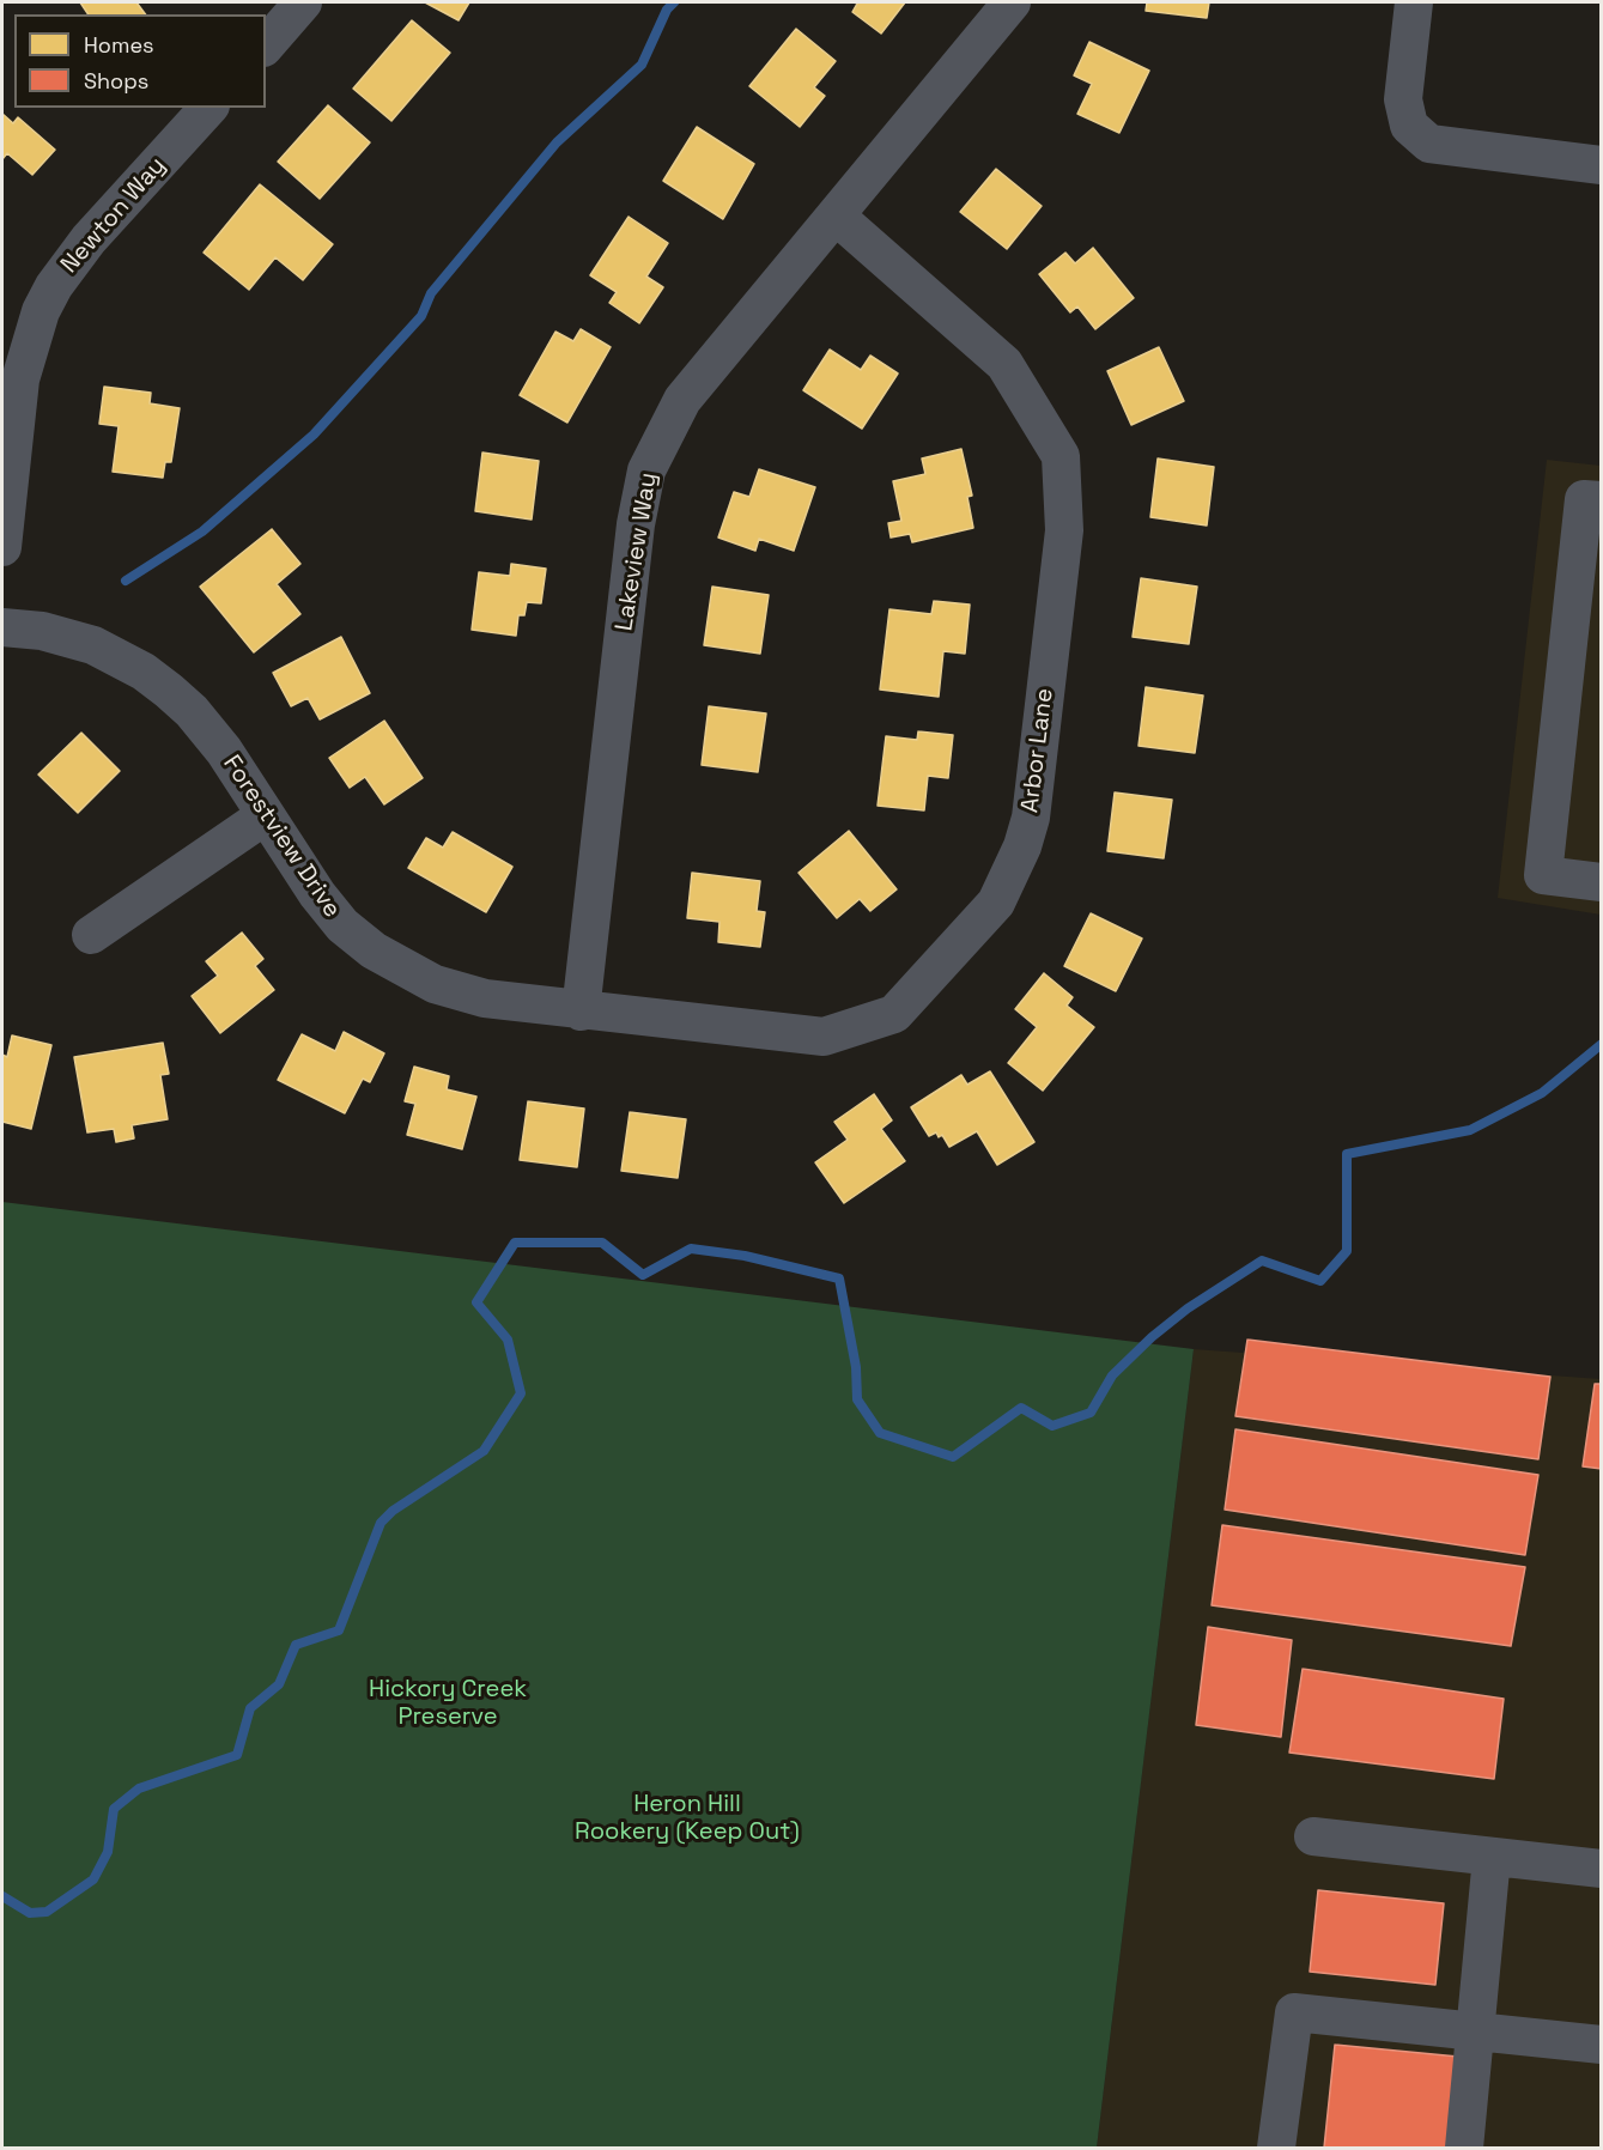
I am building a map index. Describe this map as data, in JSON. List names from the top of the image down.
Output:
{
  "streets": {
    "street": [
      "Newton Way",
      "Lakeview Way",
      "Arbor Lane",
      "Forestview Drive"
    ]
  },
  "crossings": [
    ["Lakeview Way", "Arbor Lane"],
    ["Lakeview Way", "Forestview Drive"],
    ["Arbor Lane", "Forestview Drive"]
  ],
  "parks": ["Hickory Creek Preserve", "Heron Hill Rookery (Keep Out)"],
  "legend": ["Homes", "Shops"]
}
